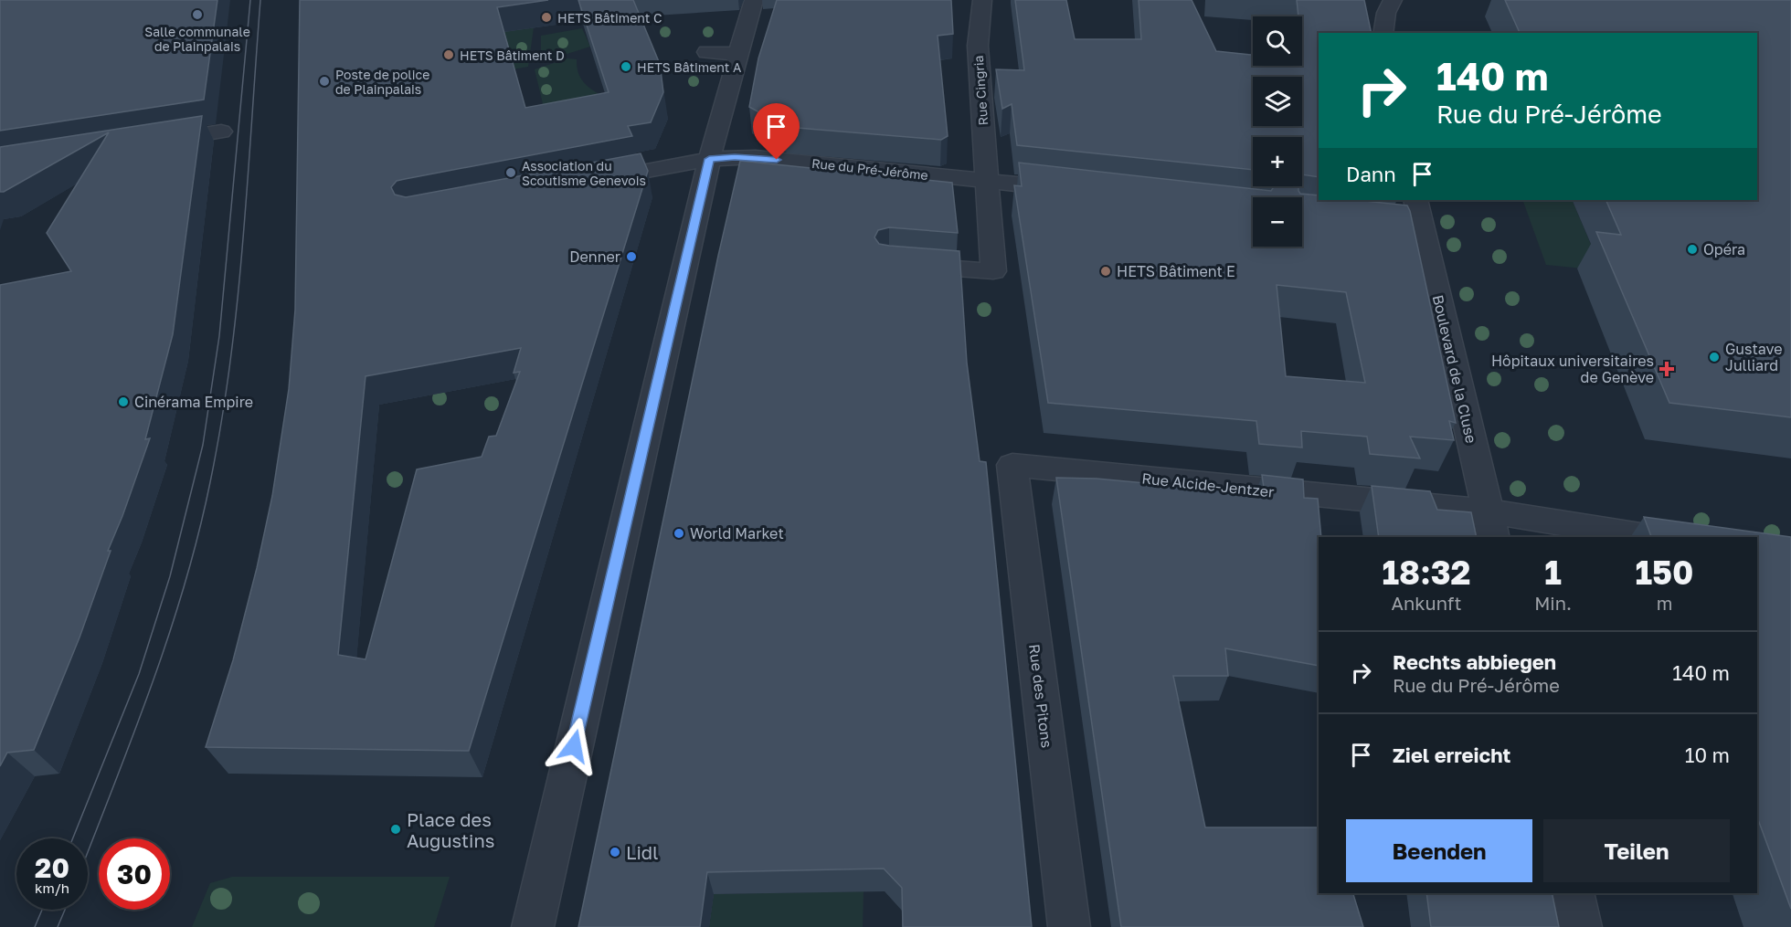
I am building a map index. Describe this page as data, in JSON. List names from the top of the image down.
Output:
{
  "streets": {
    "street": [
      "Rue Cingria",
      "Rue du Pré-Jérôme",
      "Boulevard de la Cluse",
      "Rue Alcide-Jentzer",
      "Rue des Pitons"
    ]
  },
  "crossings": [
    ["Rue Cingria", "Rue du Pré-Jérôme"],
    ["Boulevard de la Cluse", "Rue Alcide-Jentzer"],
    ["Rue Alcide-Jentzer", "Rue des Pitons"]
  ],
  "places": {
    "other": [
      "Salle communale de Plainpalais",
      "HETS Bâtiment C",
      "HETS Bâtiment D",
      "HETS Bâtiment A",
      "Poste de police de Plainpalais",
      "Association du Scoutisme Genevois",
      "Opéra",
      "Denner",
      "HETS Bâtiment E",
      "Gustave Julliard",
      "Cinérama Empire",
      "World Market",
      "Place des Augustins",
      "Lidl"
    ],
    "health": ["Hôpitaux universitaires de Genève"]
  },
  "page": {
    "map_buttons": ["+", "−"],
    "turn": ["140 m", "Rue du Pré-Jérôme"],
    "then": "Dann",
    "eta": [
      "18:32",
      "Ankunft",
      "1",
      "Min.",
      "150",
      "m"
    ],
    "list": [
      {
        "name": "Rechts abbiegen",
        "note": "Rue du Pré-Jérôme",
        "value": "140 m"
      },
      {
        "name": "Ziel erreicht",
        "value": "10 m"
      }
    ],
    "buttons": ["Beenden", "Teilen"],
    "speed": "20 km/h",
    "limit": "30"
  }
}
